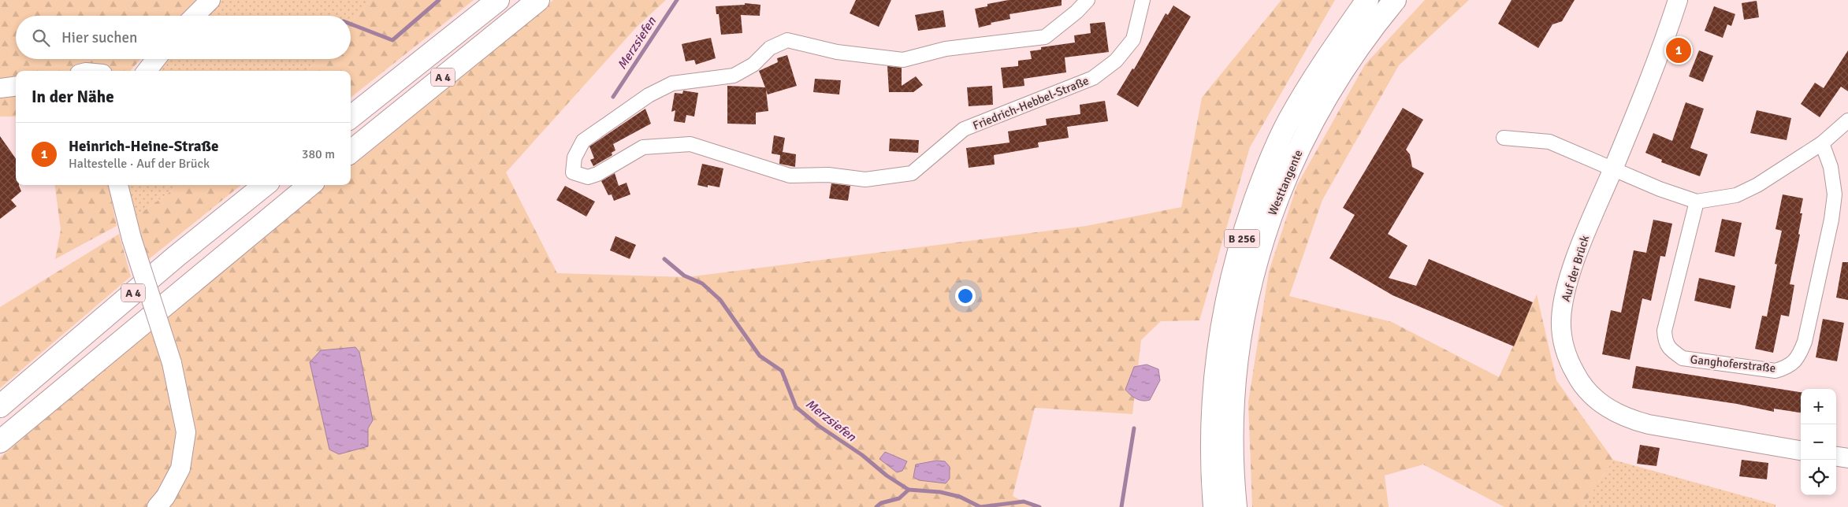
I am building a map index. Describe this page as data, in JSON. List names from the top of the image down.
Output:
{
  "streets": {
    "highway": ["A 4", "Westtangente", "B 256"],
    "main road": ["Auf der Brück"],
    "street": ["Friedrich-Hebbel-Straße", "Ganghoferstraße"]
  },
  "water": ["Merzsiefen"],
  "page": {
    "search": "Hier suchen",
    "pins": "1",
    "heading": "In der Nähe",
    "list": [
      {
        "mark": "1",
        "name": "Heinrich-Heine-Straße",
        "note": "Haltestelle · Auf der Brück",
        "value": "380 m"
      }
    ],
    "map_buttons": ["+", "−"]
  }
}
